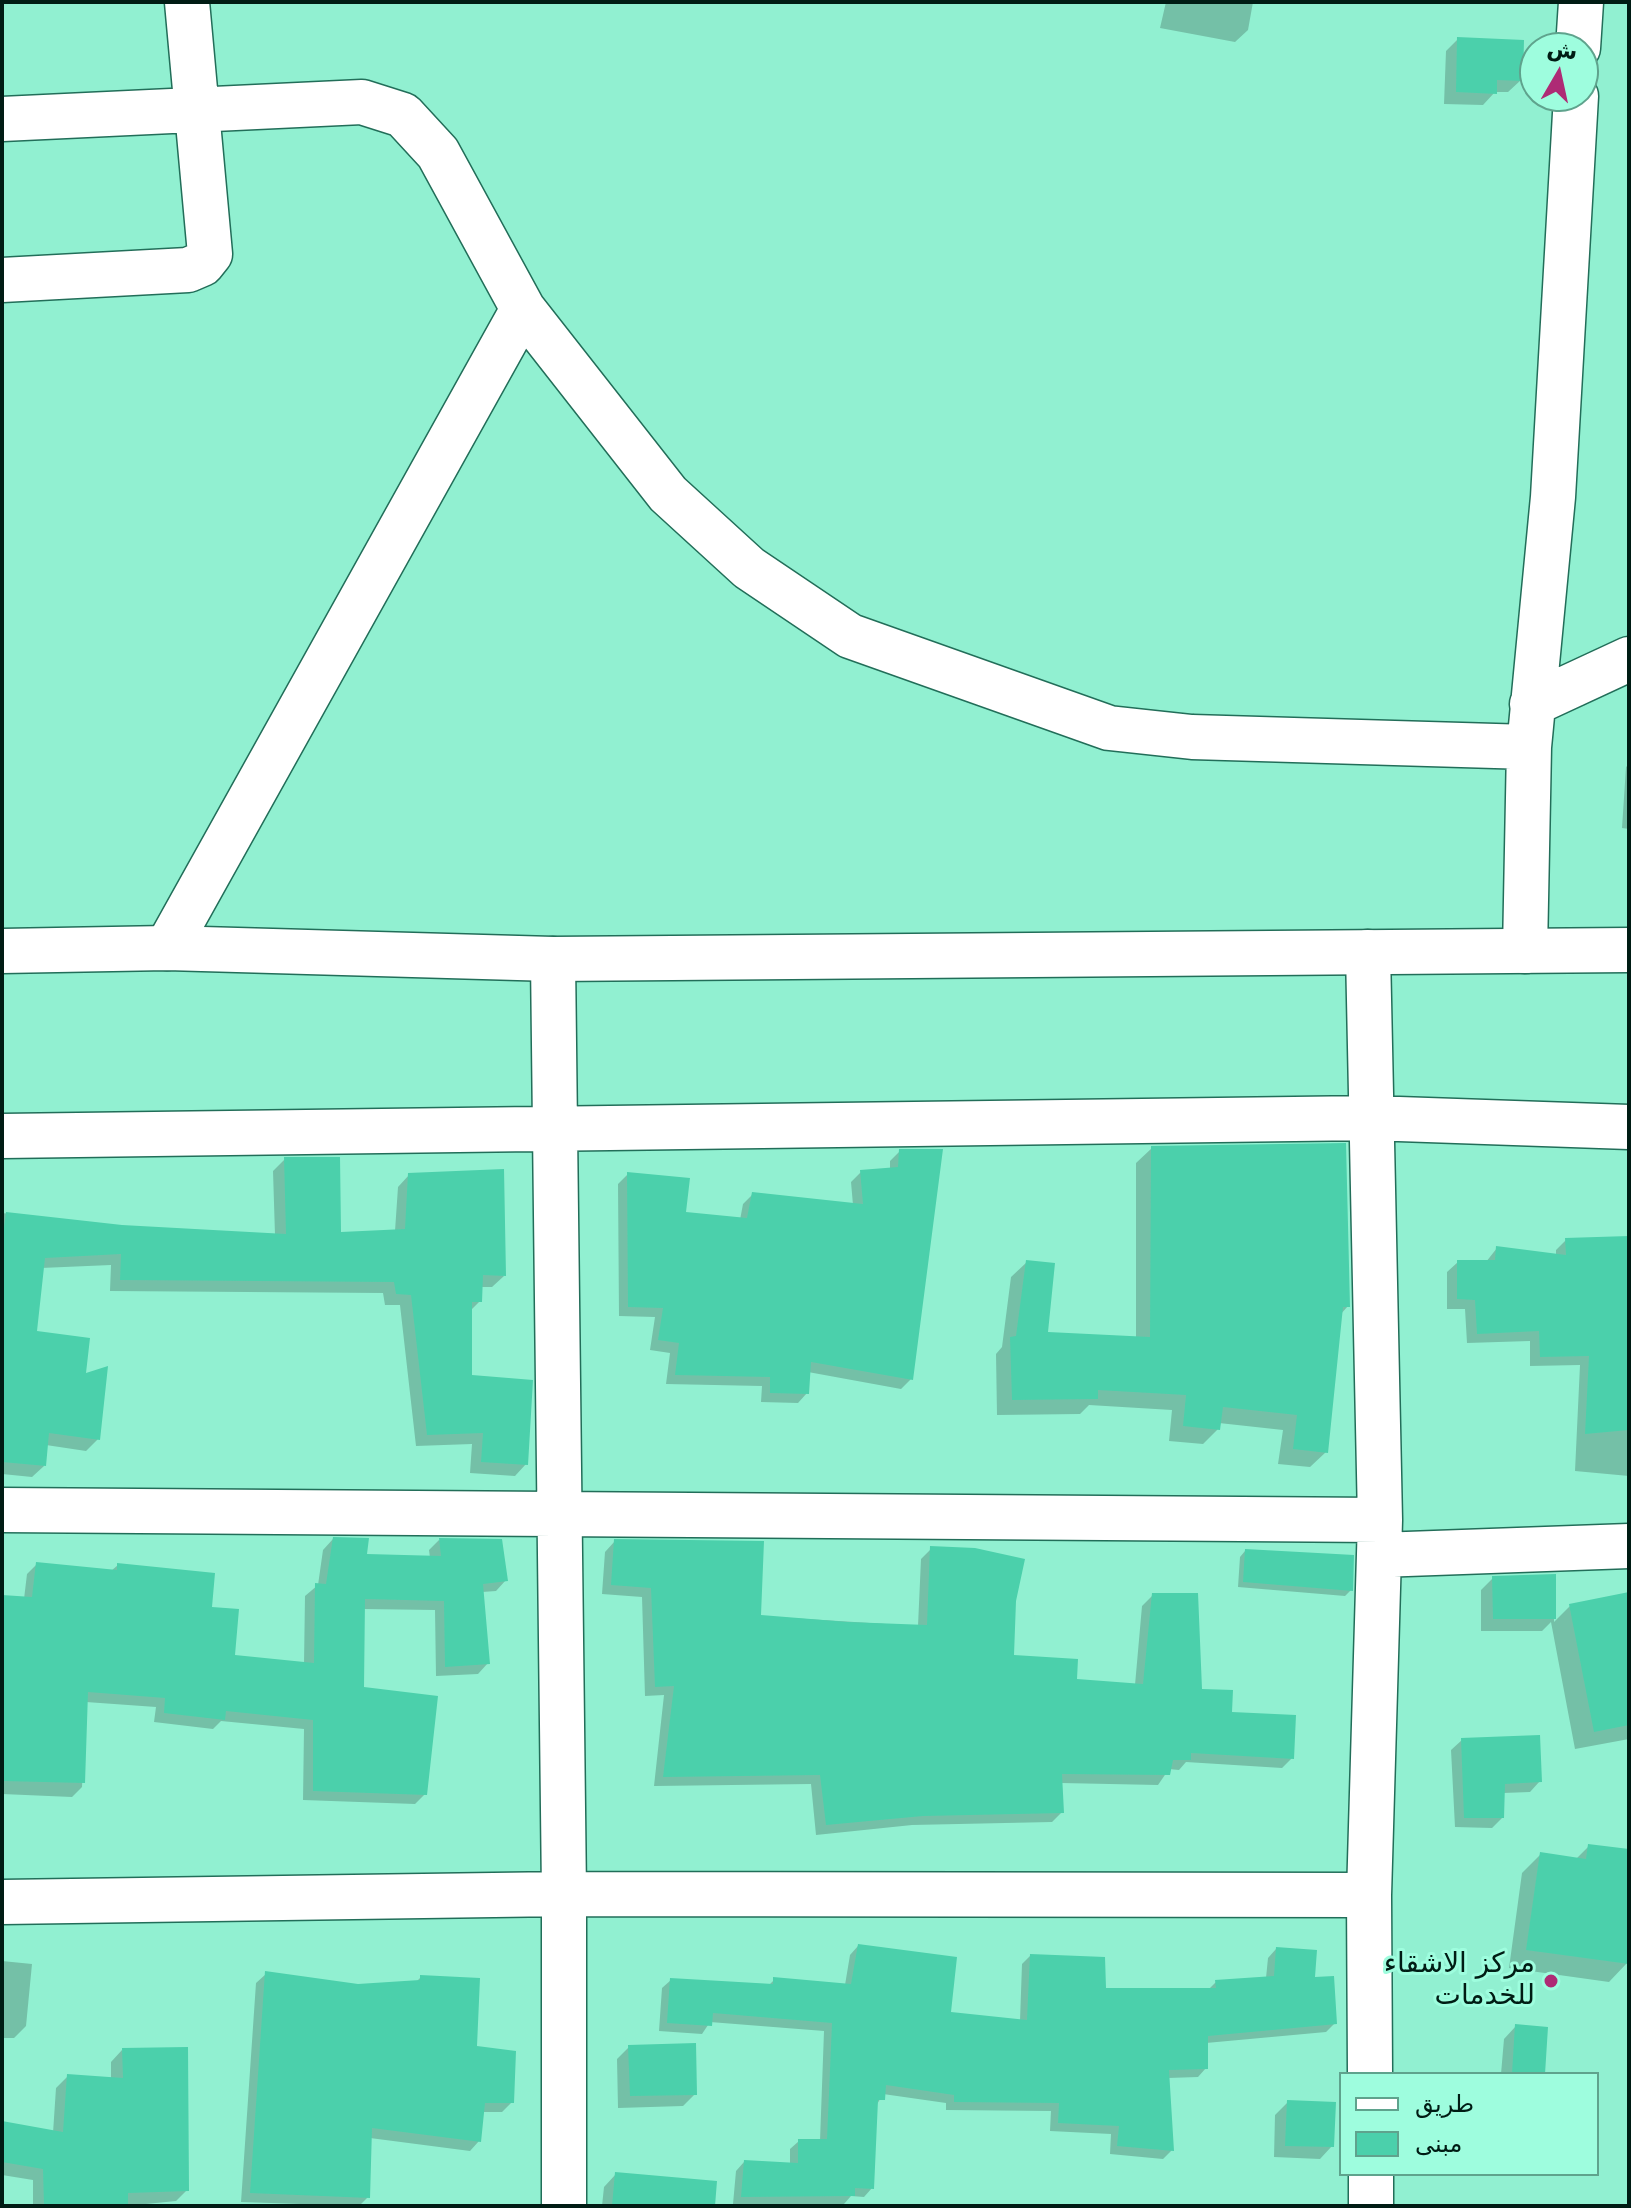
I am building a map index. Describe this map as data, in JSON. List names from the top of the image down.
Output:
{
  "places": ["مركز الاشقاء للخدمات"],
  "legend": ["طريق", "مبنى"],
  "north": "top"
}
